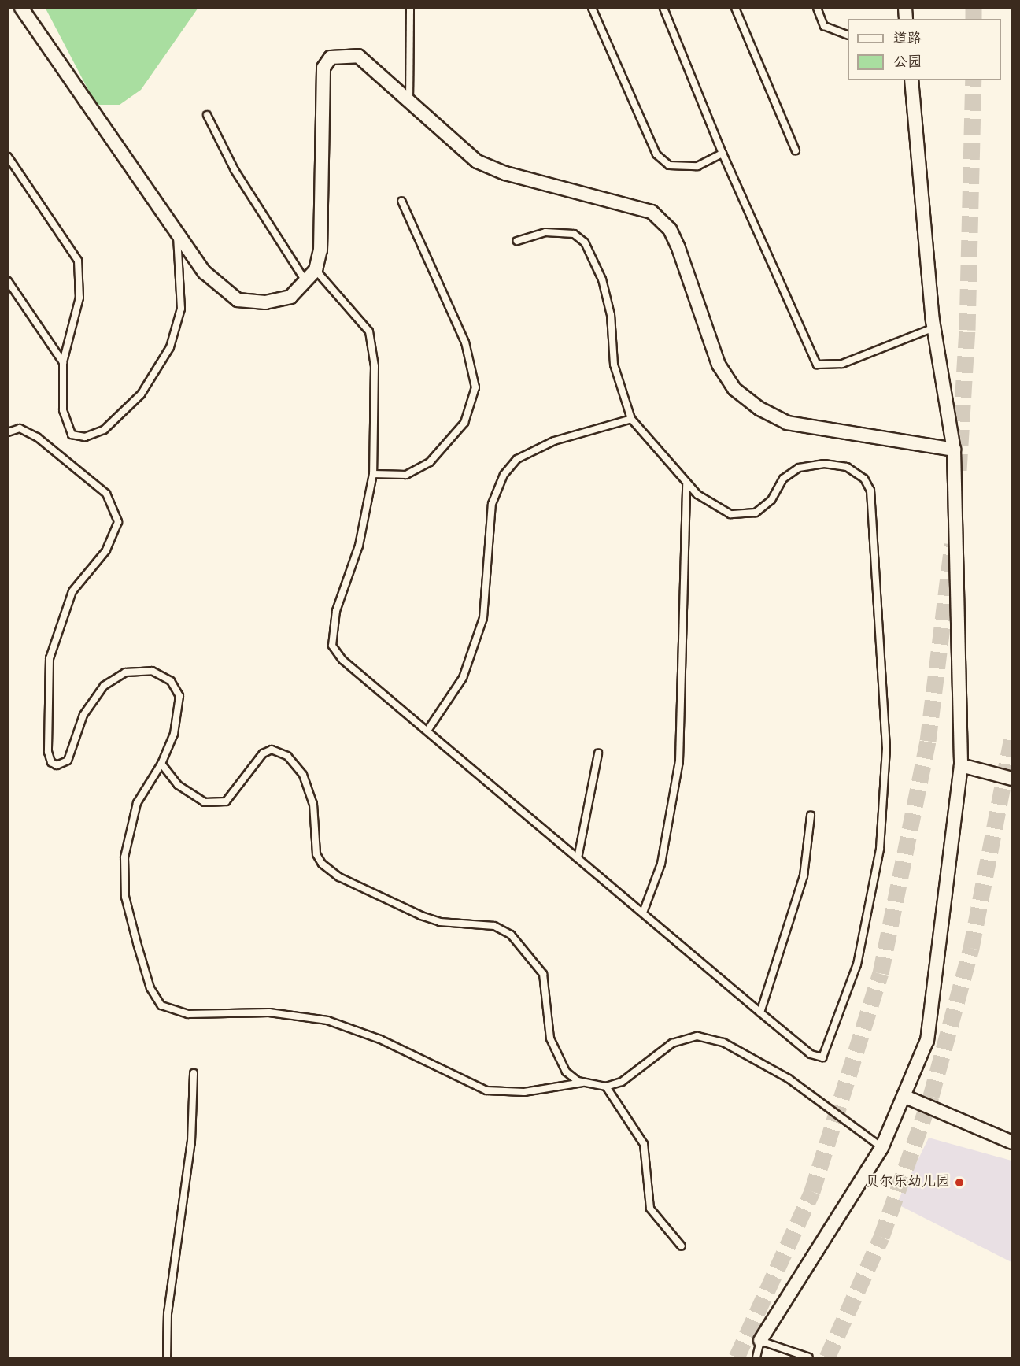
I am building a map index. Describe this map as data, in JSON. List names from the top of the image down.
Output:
{
  "places": ["贝尔乐幼儿园"],
  "legend": ["道路", "公园"]
}
